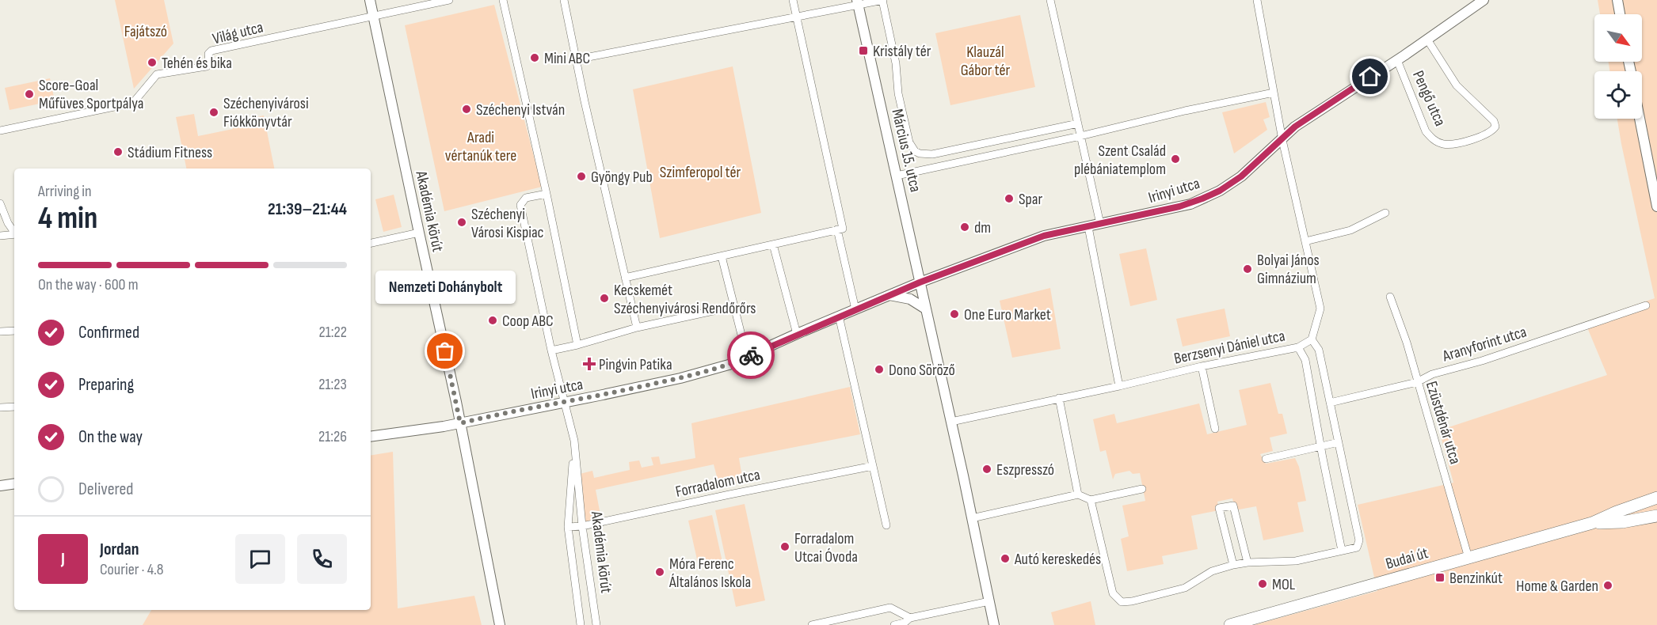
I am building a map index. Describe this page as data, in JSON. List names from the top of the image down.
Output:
{
  "streets": {
    "main road": ["Budai út"],
    "street": [
      "Világ utca",
      "Pengő utca",
      "Március 15. utca",
      "Irinyi utca",
      "Akadémia körút",
      "Aranyforint utca",
      "Berzsenyi Dániel utca",
      "Ezüstdénár utca",
      "Forradalom utca"
    ]
  },
  "crossings": [
    ["Világ utca", "Akadémia körút"],
    ["Pengő utca", "Irinyi utca"],
    ["Március 15. utca", "Irinyi utca"],
    ["Március 15. utca", "Berzsenyi Dániel utca"],
    ["Irinyi utca", "Akadémia körút"],
    ["Akadémia körút", "Forradalom utca"],
    ["Aranyforint utca", "Ezüstdénár utca"],
    ["Ezüstdénár utca", "Budai út"]
  ],
  "parks": [
    "Fajátszó",
    "Klauzál Gábor tér",
    "Aradi vértanúk tere",
    "Szimferopol tér"
  ],
  "places": {
    "transit": ["Kristály tér", "Benzinkút"],
    "other": [
      "Mini ABC",
      "Tehén és bika",
      "Score-Goal Műfüves Sportpálya",
      "Széchenyi István",
      "Széchenyivárosi Fiókkönyvtár",
      "Stádium Fitness",
      "Szent Család plébániatemplom",
      "Gyöngy Pub",
      "Spar",
      "Széchenyi Városi Kispiac",
      "dm",
      "Bolyai János Gimnázium",
      "Kecskemét Széchenyivárosi Rendőrőrs",
      "One Euro Market",
      "Coop ABC",
      "Nemzeti Dohánybolt",
      "Dono Söröző",
      "Eszpresszó",
      "Forradalom Utcai Óvoda",
      "Autó kereskedés",
      "Móra Ferenc Általános Iskola",
      "MOL",
      "Home & Garden"
    ],
    "health": ["Pingvin Patika"]
  },
  "north": "bottom right",
  "page": {
    "heading": ["4 min", "Arriving in", "21:39–21:44"],
    "panel": ["Jordan", "Courier · 4.8"],
    "bar": "On the way · 600 m",
    "bubble": "Nemzeti Dohánybolt",
    "list": [
      ["Confirmed", "21:22"],
      ["Preparing", "21:23"],
      ["On the way", "21:26"],
      "Delivered"
    ],
    "round": "J"
  }
}
